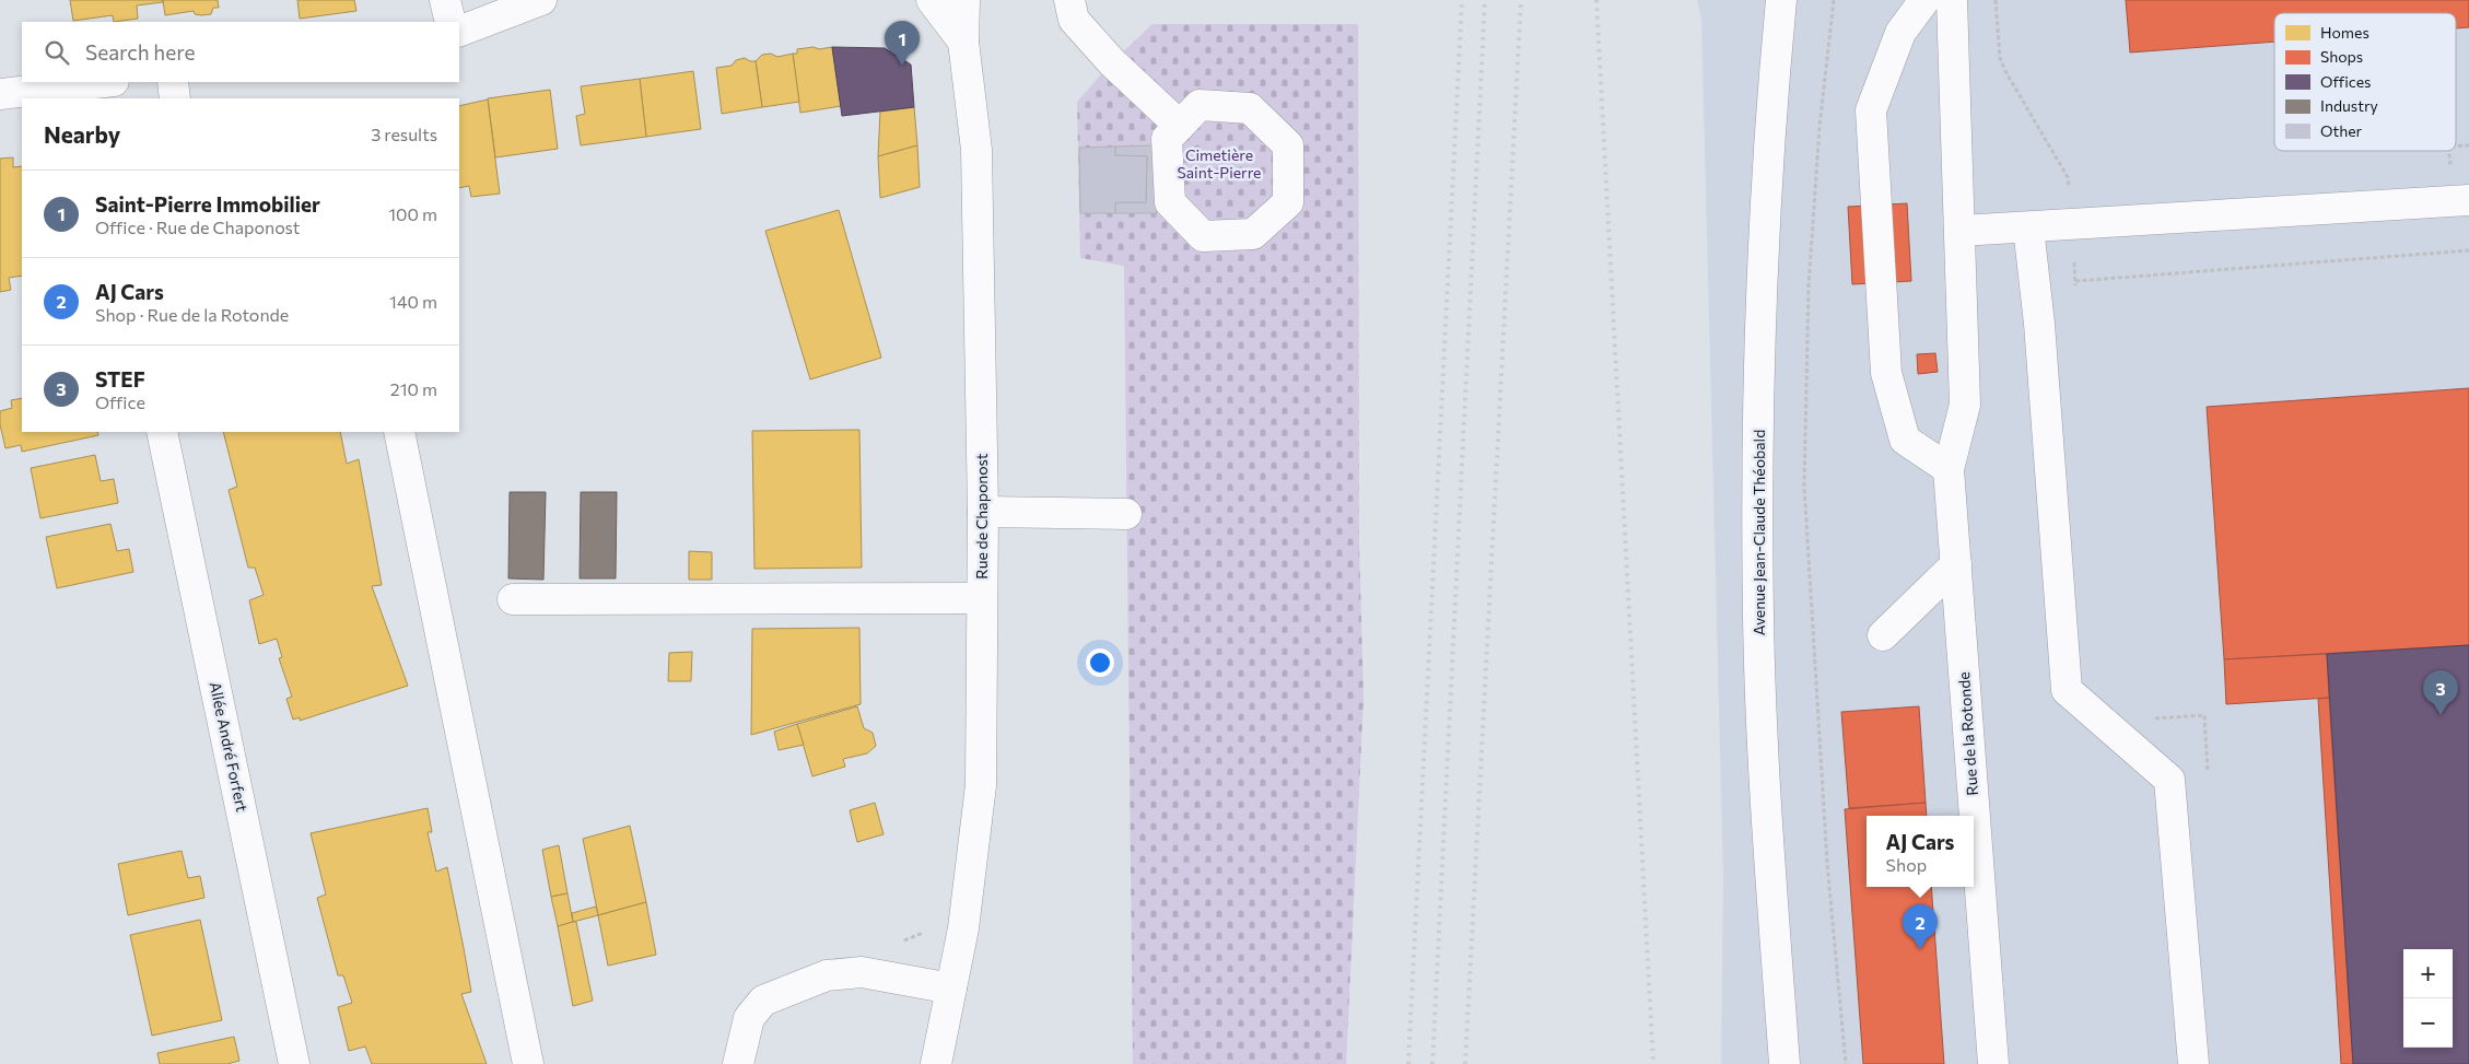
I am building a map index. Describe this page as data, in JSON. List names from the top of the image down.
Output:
{
  "streets": {
    "street": [
      "Rue de Chaponost",
      "Avenue Jean-Claude Théobald",
      "Rue de la Rotonde",
      "Allée André Forfert"
    ]
  },
  "parks": ["Cimetière Saint-Pierre"],
  "legend": [
    "Homes",
    "Shops",
    "Offices",
    "Industry",
    "Other"
  ],
  "page": {
    "pins": ["1", "3", "2"],
    "search": "Search here",
    "heading": ["Nearby", "3 results"],
    "list": [
      {
        "mark": "1",
        "name": "Saint-Pierre Immobilier",
        "note": "Office · Rue de Chaponost",
        "value": "100 m"
      },
      {
        "mark": "2",
        "name": "AJ Cars",
        "note": "Shop · Rue de la Rotonde",
        "value": "140 m"
      },
      {
        "mark": "3",
        "name": "STEF",
        "note": "Office",
        "value": "210 m"
      }
    ],
    "popup": ["AJ Cars", "Shop"],
    "map_buttons": ["+", "−"]
  }
}
